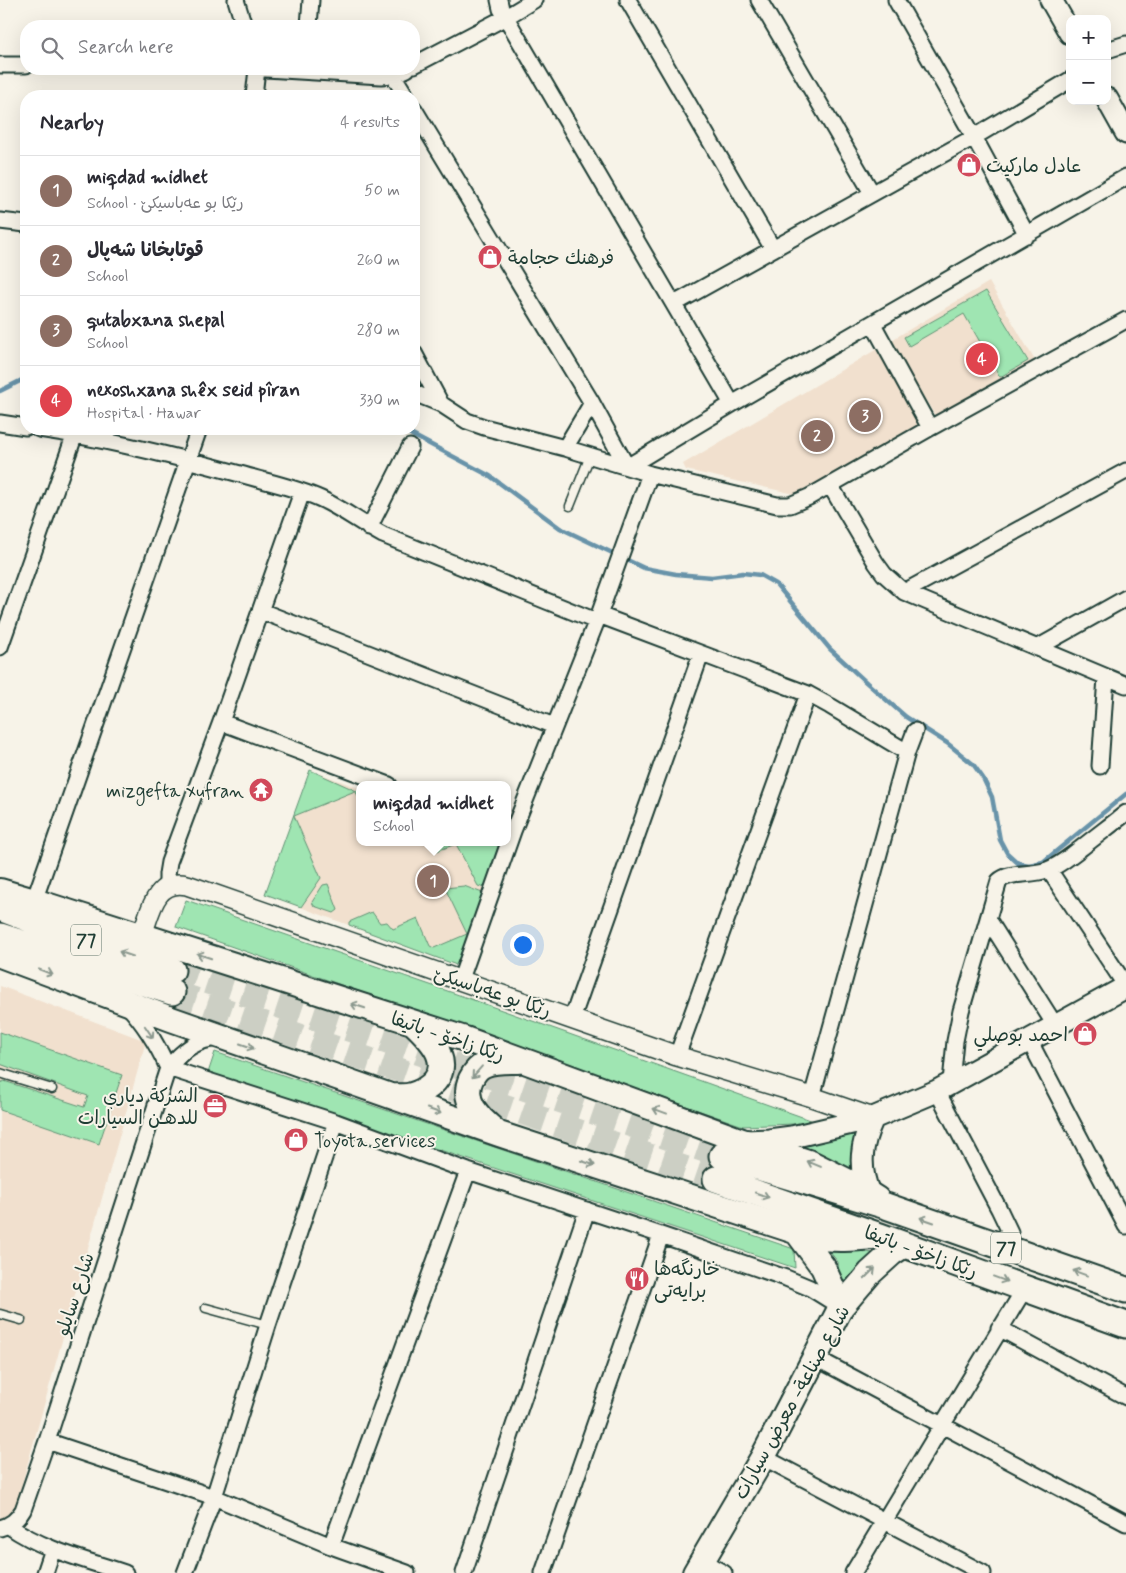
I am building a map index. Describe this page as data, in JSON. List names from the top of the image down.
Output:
{
  "streets": {
    "highway": ["77", "رێکا زاخۆ - باتیفا"],
    "main road": ["شارع صناعة- معرض سيارات"],
    "street": ["رێكا بو عه‌باسيكێ", "شارع سايلو"]
  },
  "crossings": [
    ["رێکا زاخۆ - باتیفا", "شارع صناعة- معرض سيارات"]
  ],
  "places": {
    "shop": [
      "عادل ماركيت",
      "فرهنك حجامة",
      "احمد بوصلي",
      "Toyota services"
    ],
    "temple": ["mizgefta xufran"],
    "office": ["الشركة دياري للدهـن السيارات"],
    "restaurant": ["خارنگه‌ها برايه‌تى"]
  },
  "page": {
    "map_buttons": ["+", "−"],
    "search": "Search here",
    "heading": ["Nearby", "4 results"],
    "list": [
      {
        "mark": "1",
        "name": "miqdad midhet",
        "note": "School · رێكا بو عه‌باسيكێ",
        "value": "50 m"
      },
      {
        "mark": "2",
        "name": "قوتابخانا شەپال",
        "note": "School",
        "value": "260 m"
      },
      {
        "mark": "3",
        "name": "qutabxana shepal",
        "note": "School",
        "value": "280 m"
      },
      {
        "mark": "4",
        "name": "nexoshxana shêx seid pîran",
        "note": "Hospital · Hawar",
        "value": "330 m"
      }
    ],
    "pins": [
      "4",
      "3",
      "2",
      "1"
    ],
    "popup": ["miqdad midhet", "School"]
  }
}
